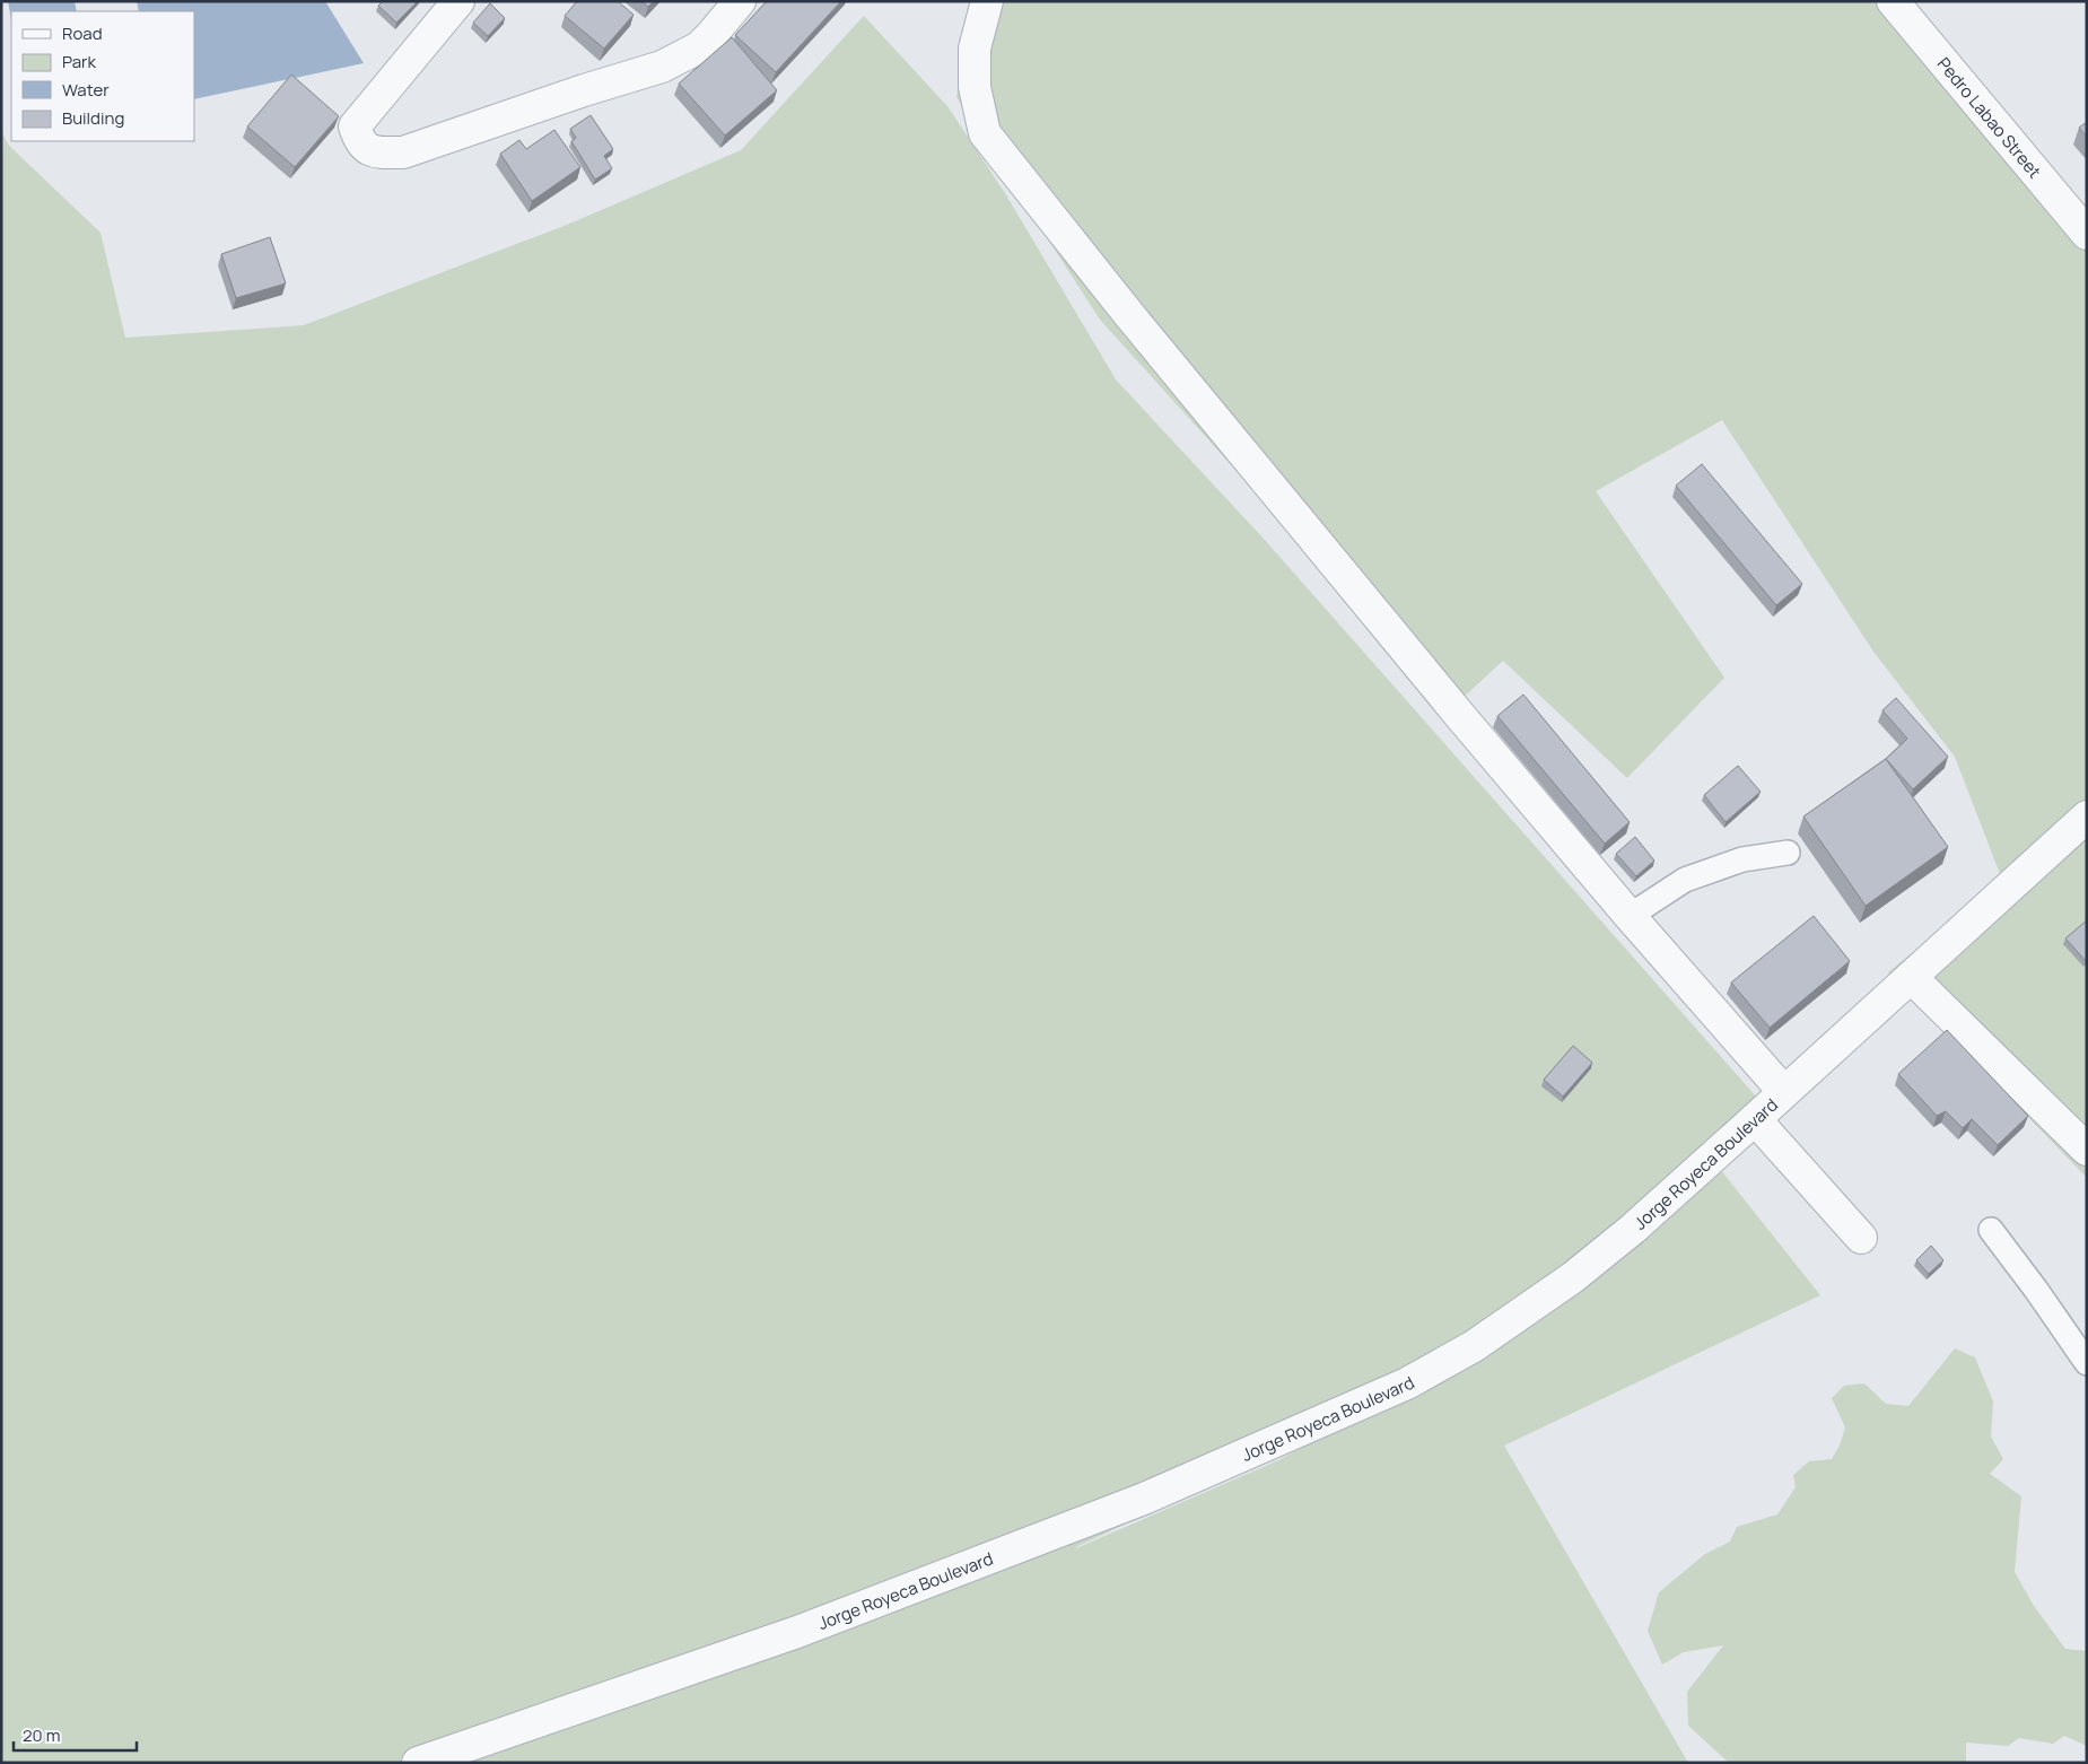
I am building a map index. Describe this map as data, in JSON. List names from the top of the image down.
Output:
{
  "streets": {
    "street": ["Pedro Labao Street", "Jorge Royeca Boulevard"]
  },
  "legend": [
    "Road",
    "Park",
    "Water",
    "Building"
  ],
  "scale_bar": "20 m"
}
